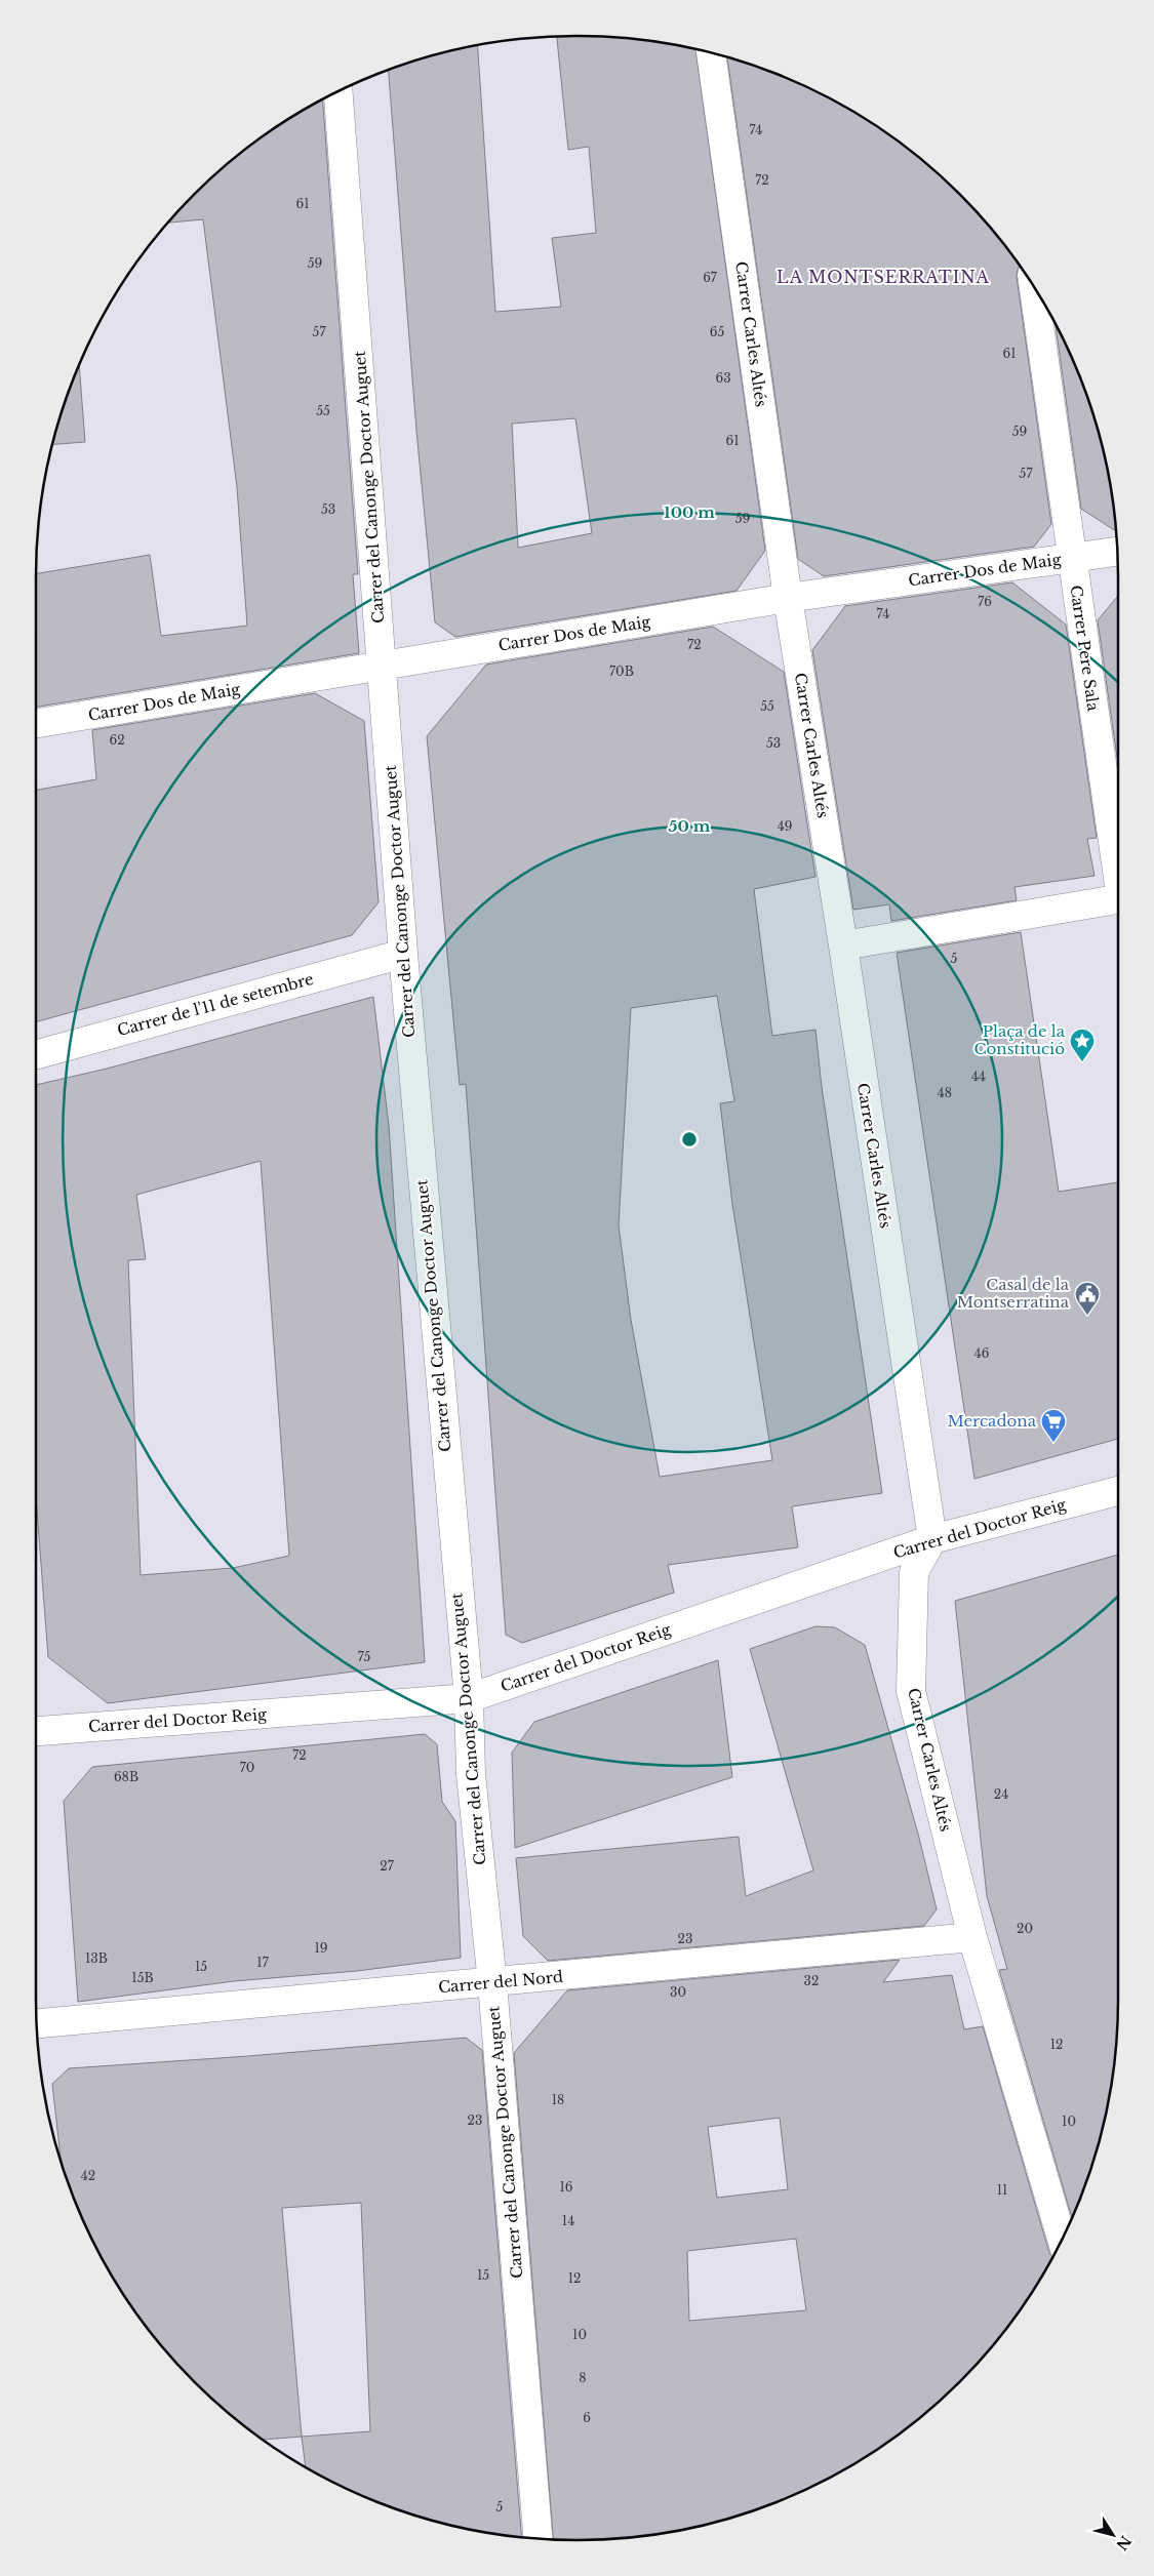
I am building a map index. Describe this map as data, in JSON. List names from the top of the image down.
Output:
{
  "streets": {
    "street": [
      "Carrer Carles Altés",
      "Carrer del Canonge Doctor Auguet",
      "Carrer Dos de Maig",
      "Carrer Pere Sala",
      "Carrer de l'11 de setembre",
      "Carrer del Doctor Reig",
      "Carrer del Nord"
    ]
  },
  "crossings": [
    ["Carrer Carles Altés", "Carrer Dos de Maig"],
    ["Carrer Carles Altés", "Carrer del Doctor Reig"],
    ["Carrer Carles Altés", "Carrer del Nord"],
    ["Carrer del Canonge Doctor Auguet", "Carrer Dos de Maig"],
    ["Carrer del Canonge Doctor Auguet", "Carrer de l'11 de setembre"],
    ["Carrer del Canonge Doctor Auguet", "Carrer del Doctor Reig"],
    ["Carrer del Canonge Doctor Auguet", "Carrer del Nord"],
    ["Carrer Dos de Maig", "Carrer Pere Sala"]
  ],
  "districts": ["LA MONTSERRATINA"],
  "places": {
    "place": ["Plaça de la Constitució"],
    "public building": ["Casal de la Montserratina"],
    "supermarket": ["Mercadona"]
  },
  "house_numbers": [
    "74",
    "72",
    "61",
    "59",
    "67",
    "57",
    "65",
    "61",
    "63",
    "55",
    "59",
    "61",
    "57",
    "53",
    "59",
    "76",
    "74",
    "72",
    "70B",
    "55",
    "62",
    "53",
    "49",
    "5",
    "44",
    "48",
    "46",
    "75",
    "72",
    "70",
    "68B",
    "24",
    "27",
    "20",
    "23",
    "19",
    "13B",
    "17",
    "15",
    "15B",
    "32",
    "30",
    "12",
    "18",
    "23",
    "10",
    "42",
    "16",
    "11",
    "14",
    "15",
    "12",
    "10",
    "8",
    "6",
    "5"
  ],
  "north": "bottom right",
  "rings": ["100 m", "50 m"]
}
